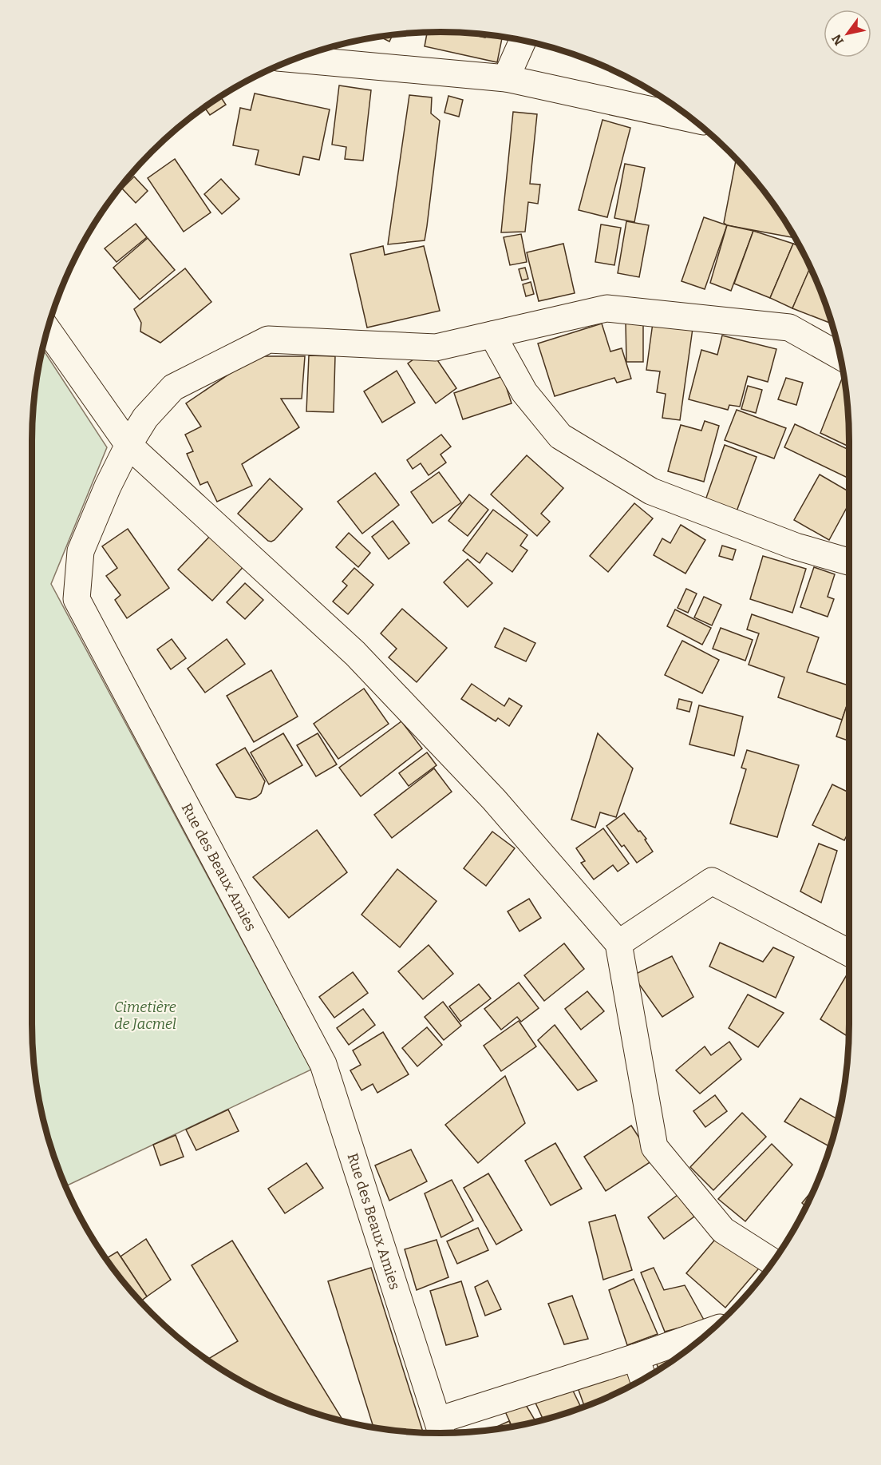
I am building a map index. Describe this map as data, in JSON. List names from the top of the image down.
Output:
{
  "streets": {
    "street": ["Rue des Beaux Amies"]
  },
  "parks": ["Cimetière de Jacmel"],
  "north": "bottom left"
}
